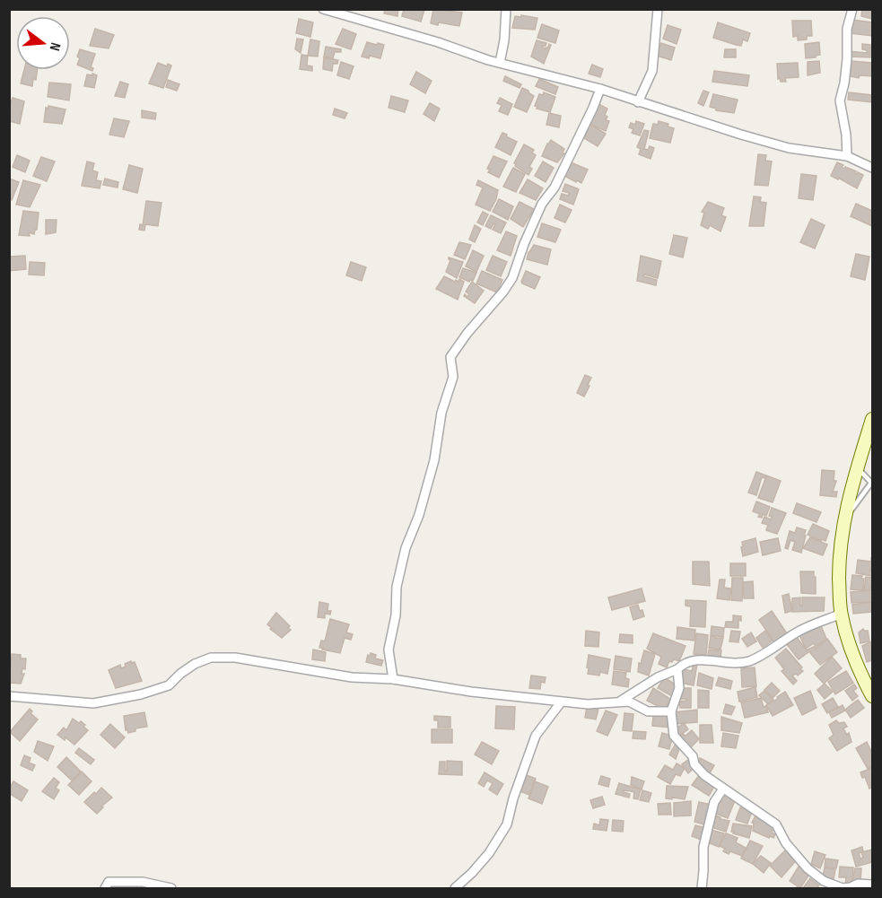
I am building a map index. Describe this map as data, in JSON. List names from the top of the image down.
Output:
{
  "north": "right"
}
